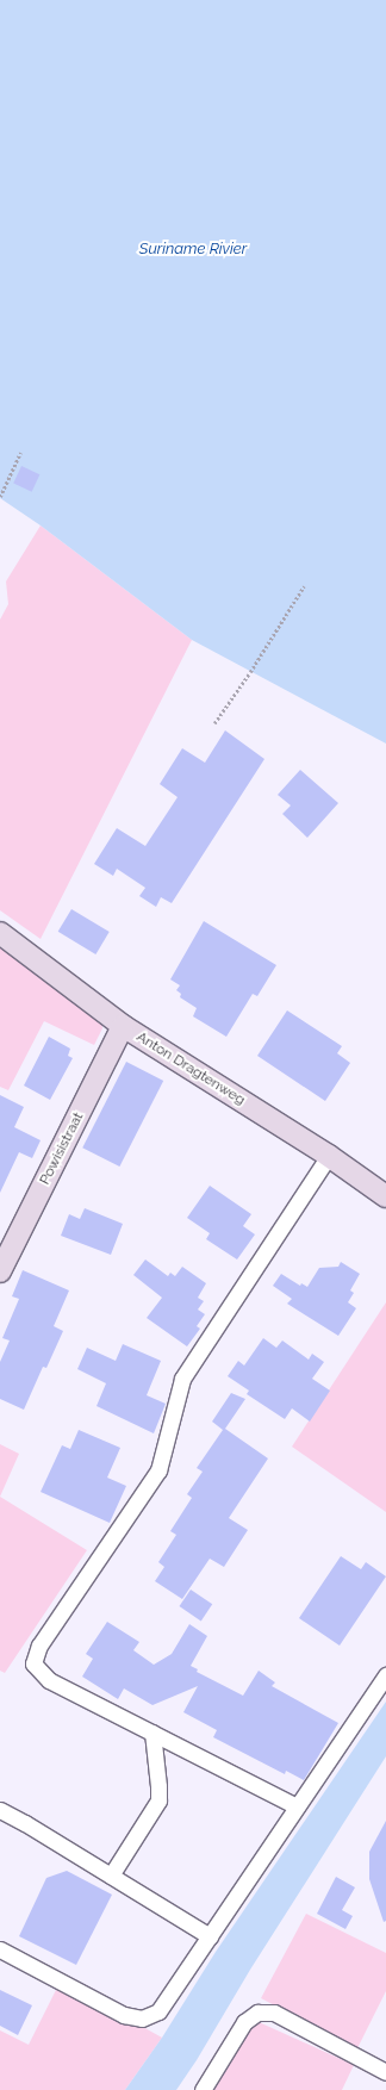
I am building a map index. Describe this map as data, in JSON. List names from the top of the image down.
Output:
{
  "streets": {
    "main road": ["Anton Dragtenweg", "Powisistraat"]
  },
  "crossings": [
    ["Anton Dragtenweg", "Powisistraat"]
  ],
  "water": ["Suriname Rivier"]
}
